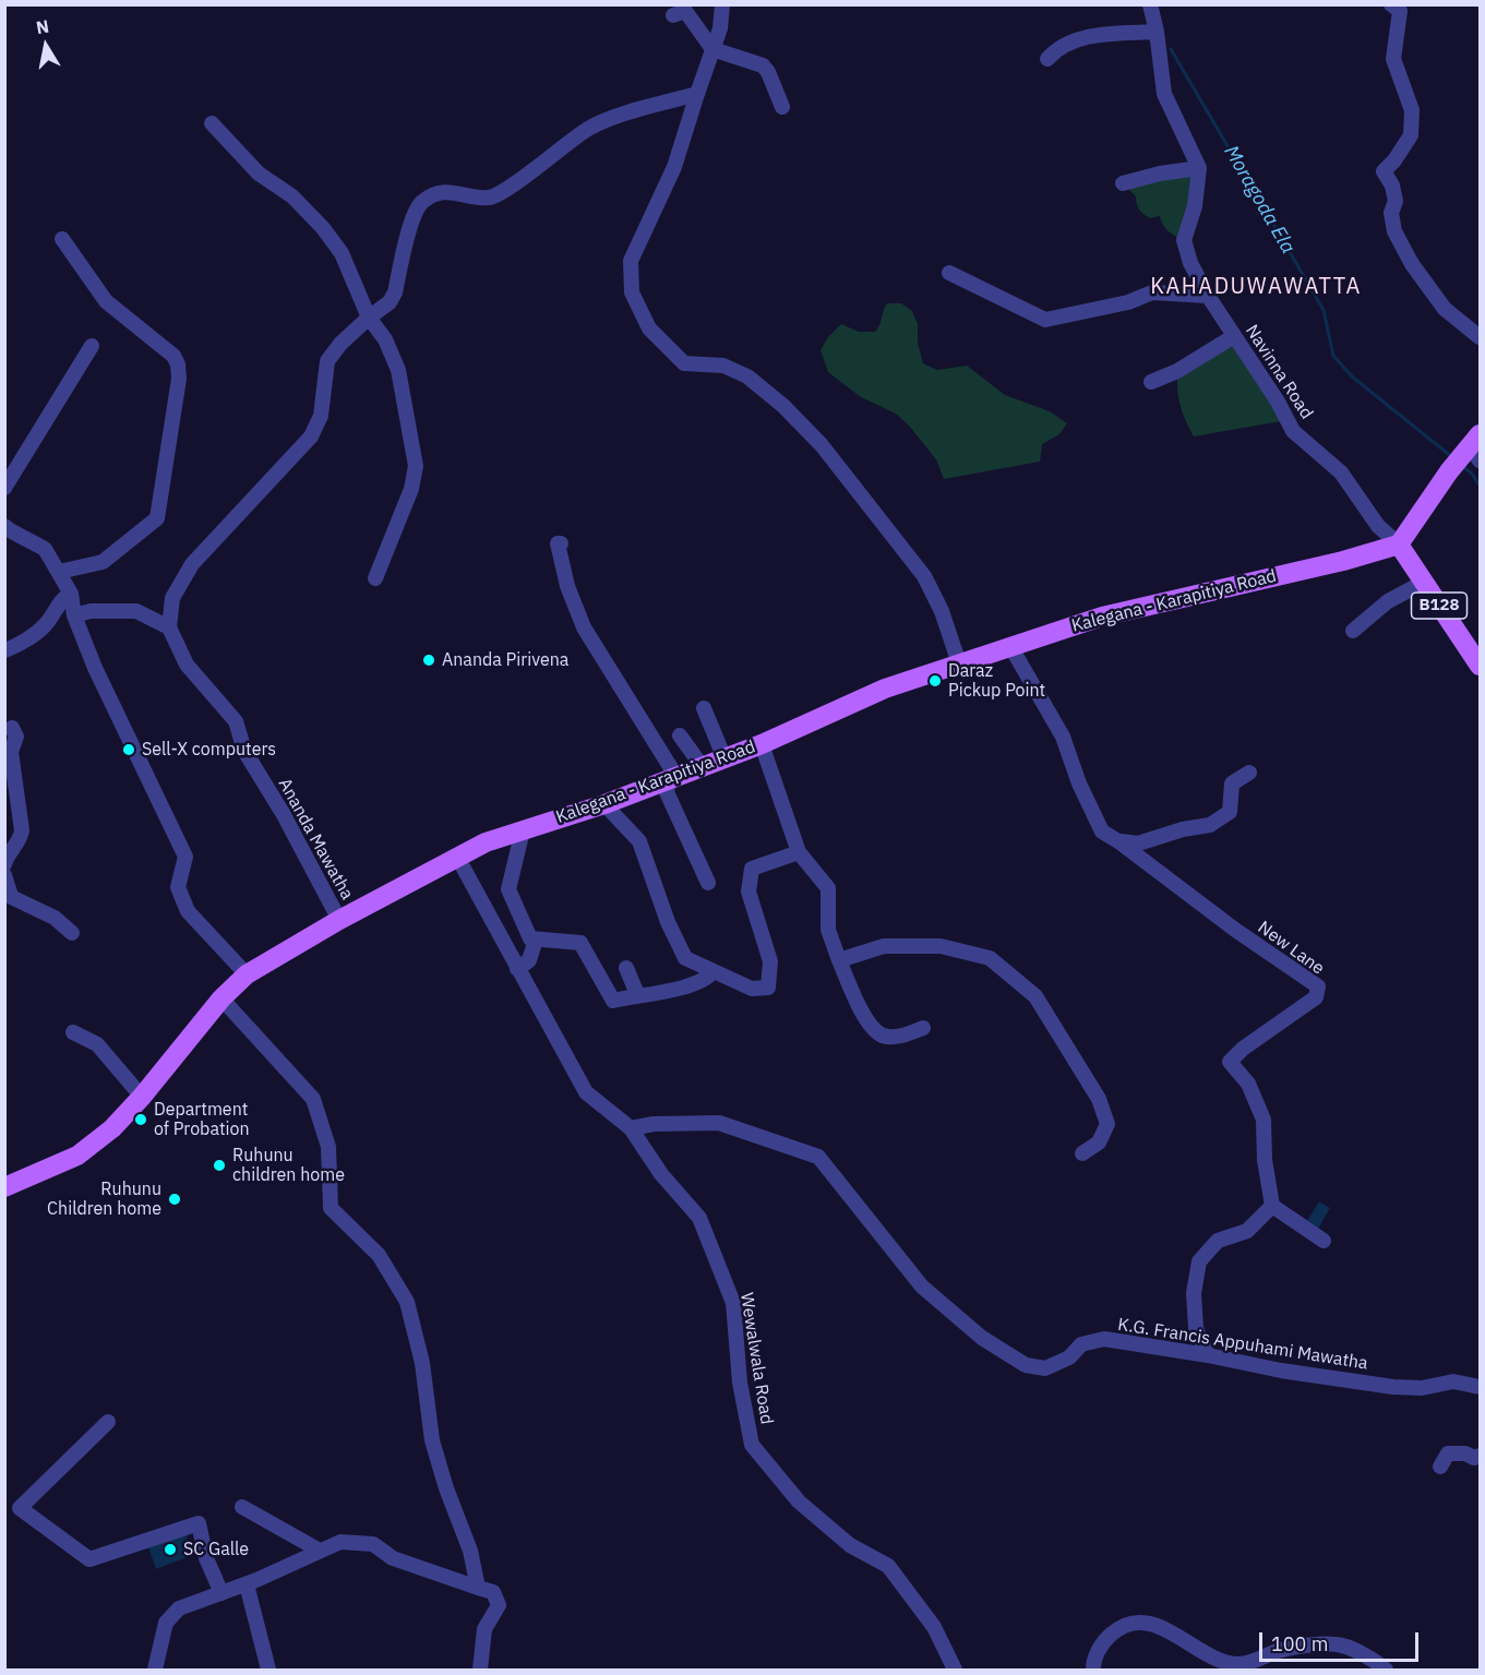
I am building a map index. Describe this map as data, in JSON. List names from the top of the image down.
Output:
{
  "streets": {
    "main road": ["Kalegana - Karapitiya Road", "B128"],
    "street": [
      "Navinna Road",
      "Ananda Mawatha",
      "New Lane",
      "K.G. Francis Appuhami Mawatha",
      "Wewalwala Road"
    ]
  },
  "crossings": [
    ["Navinna Road", "Kalegana - Karapitiya Road"],
    ["Navinna Road", "B128"],
    ["Kalegana - Karapitiya Road", "B128"],
    ["Kalegana - Karapitiya Road", "Ananda Mawatha"],
    ["Kalegana - Karapitiya Road", "New Lane"],
    ["Kalegana - Karapitiya Road", "Wewalwala Road"],
    ["K.G. Francis Appuhami Mawatha", "Wewalwala Road"]
  ],
  "districts": ["KAHADUWAWATTA"],
  "water": ["Moragoda Ela"],
  "places": [
    "Ananda Pirivena",
    "Daraz Pickup Point",
    "Sell-X computers",
    "Department of Probation",
    "Ruhunu children home",
    "Ruhunu Children home",
    "SC Galle"
  ],
  "scale_bar": "100 m",
  "north": "top"
}
